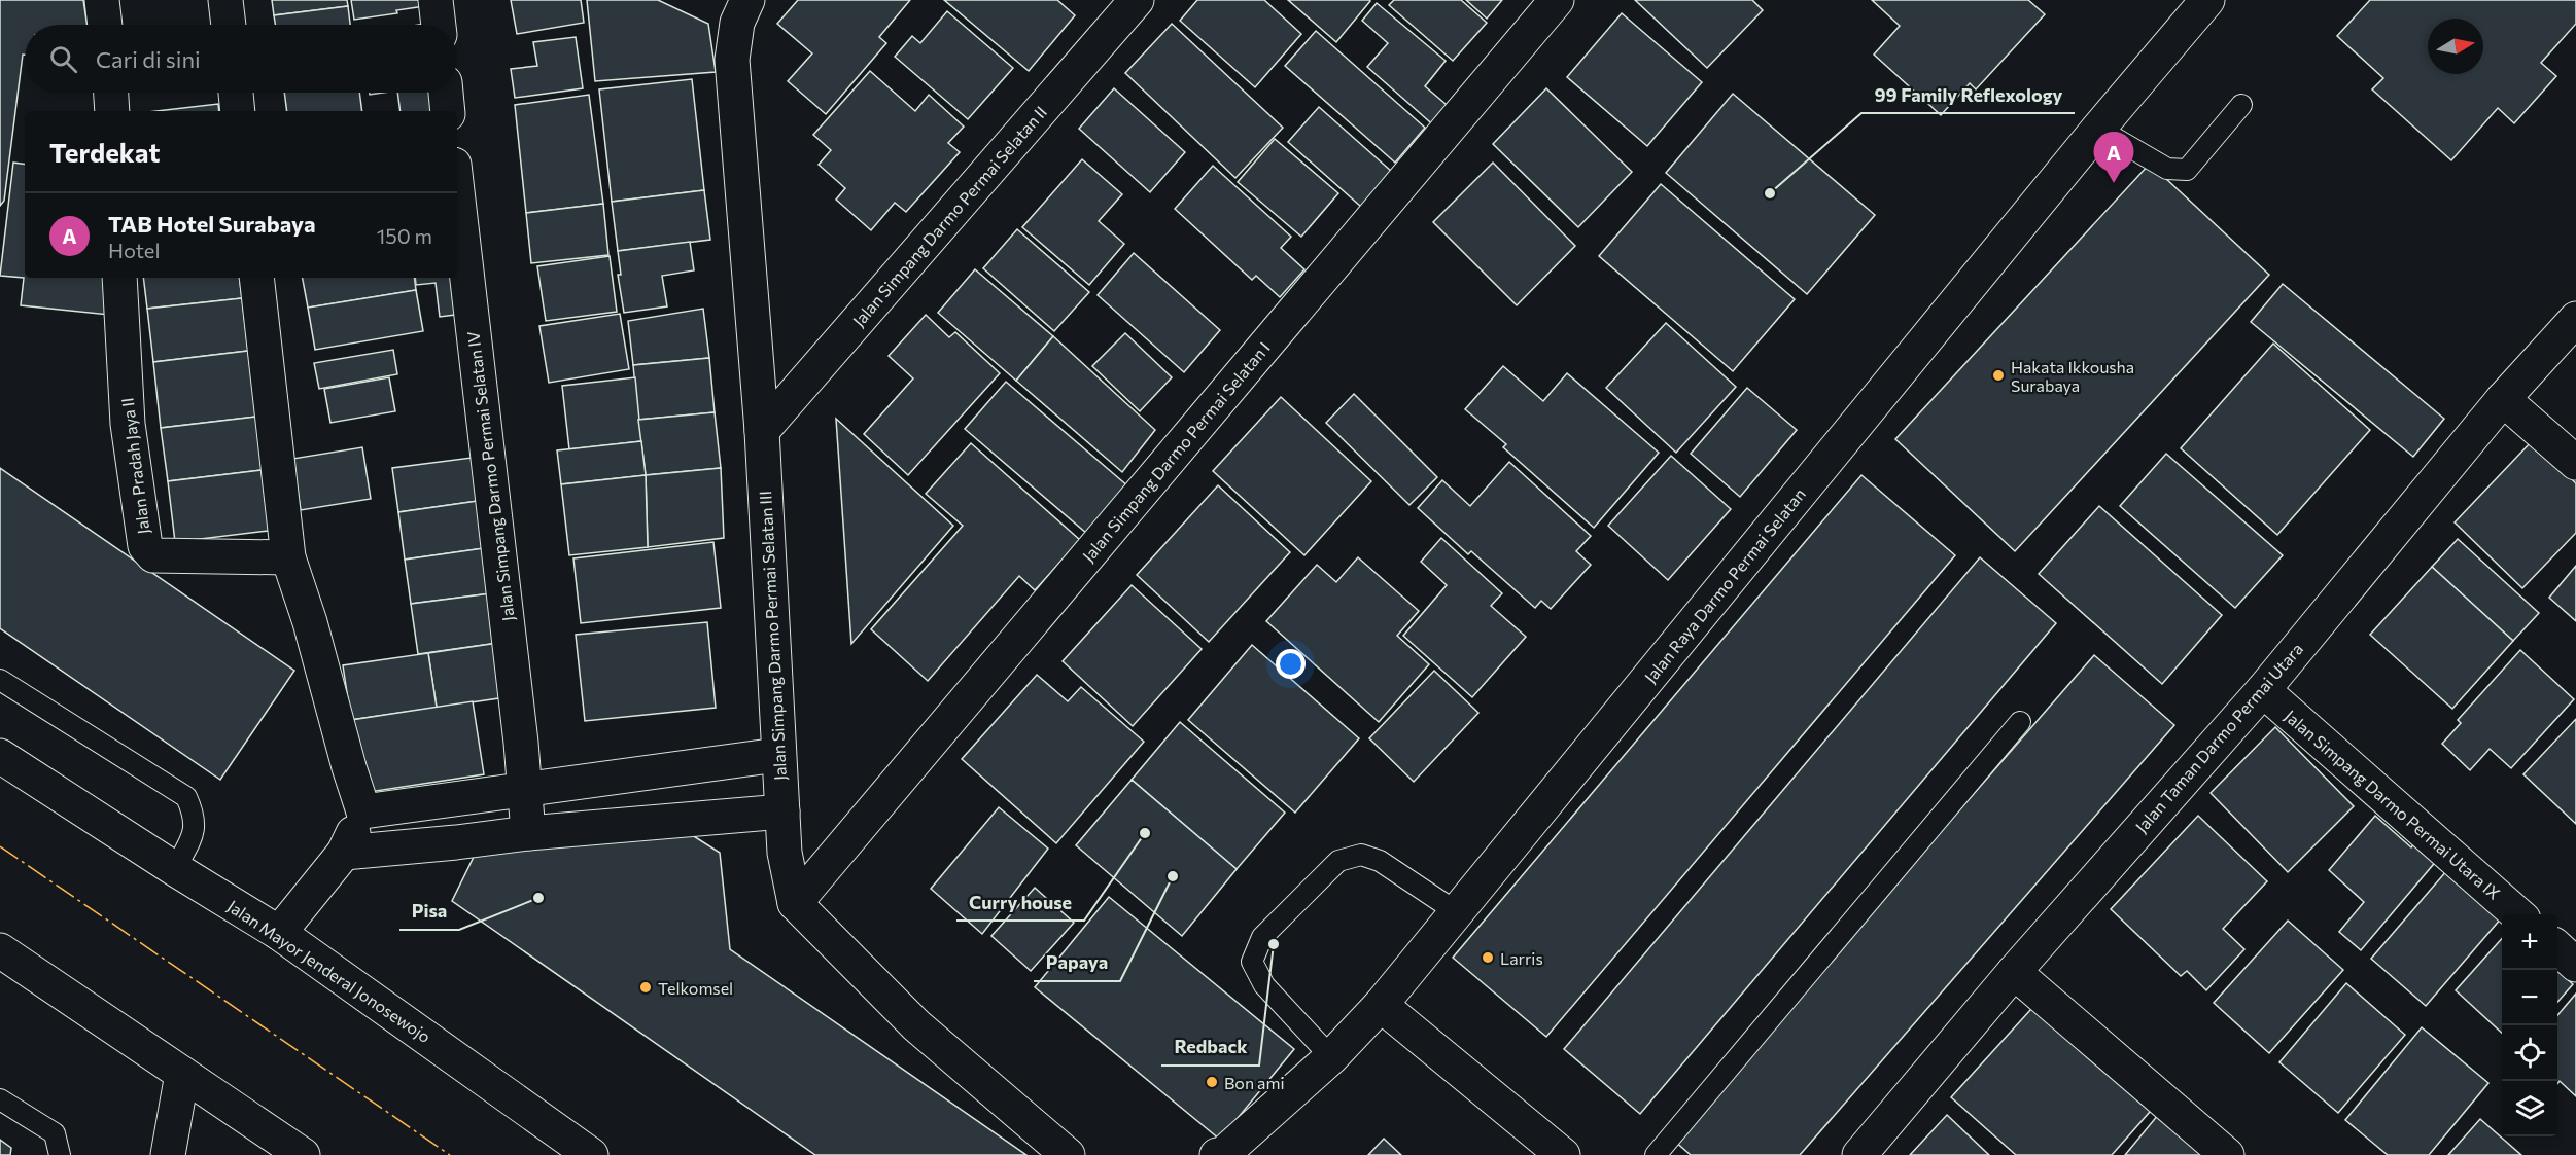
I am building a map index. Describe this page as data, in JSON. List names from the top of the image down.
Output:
{
  "streets": {
    "street": [
      "Jalan Simpang Darmo Permai Selatan II",
      "Jalan Simpang Darmo Permai Selatan I",
      "Jalan Pradah Jaya II",
      "Jalan Simpang Darmo Permai Selatan IV",
      "Jalan Raya Darmo Permai Selatan",
      "Jalan Simpang Darmo Permai Selatan III",
      "Jalan Taman Darmo Permai Utara",
      "Jalan Simpang Darmo Permai Utara IX",
      "Jalan Mayor Jenderal Jonosewojo"
    ]
  },
  "crossings": [
    ["Jalan Simpang Darmo Permai Selatan II", "Jalan Simpang Darmo Permai Selatan III"],
    ["Jalan Simpang Darmo Permai Selatan I", "Jalan Simpang Darmo Permai Selatan III"],
    ["Jalan Taman Darmo Permai Utara", "Jalan Simpang Darmo Permai Utara IX"]
  ],
  "places": [
    "99 Family Reflexology",
    "Hakata Ikkousha Surabaya",
    "Curry house",
    "Papaya",
    "Pisa",
    "Redback",
    "Larris",
    "Telkomsel",
    "Bon ami"
  ],
  "north": "right",
  "page": {
    "search": "Cari di sini",
    "heading": "Terdekat",
    "pins": "A",
    "list": [
      {
        "mark": "A",
        "name": "TAB Hotel Surabaya",
        "note": "Hotel",
        "value": "150 m"
      }
    ],
    "map_buttons": ["+", "−"]
  }
}
